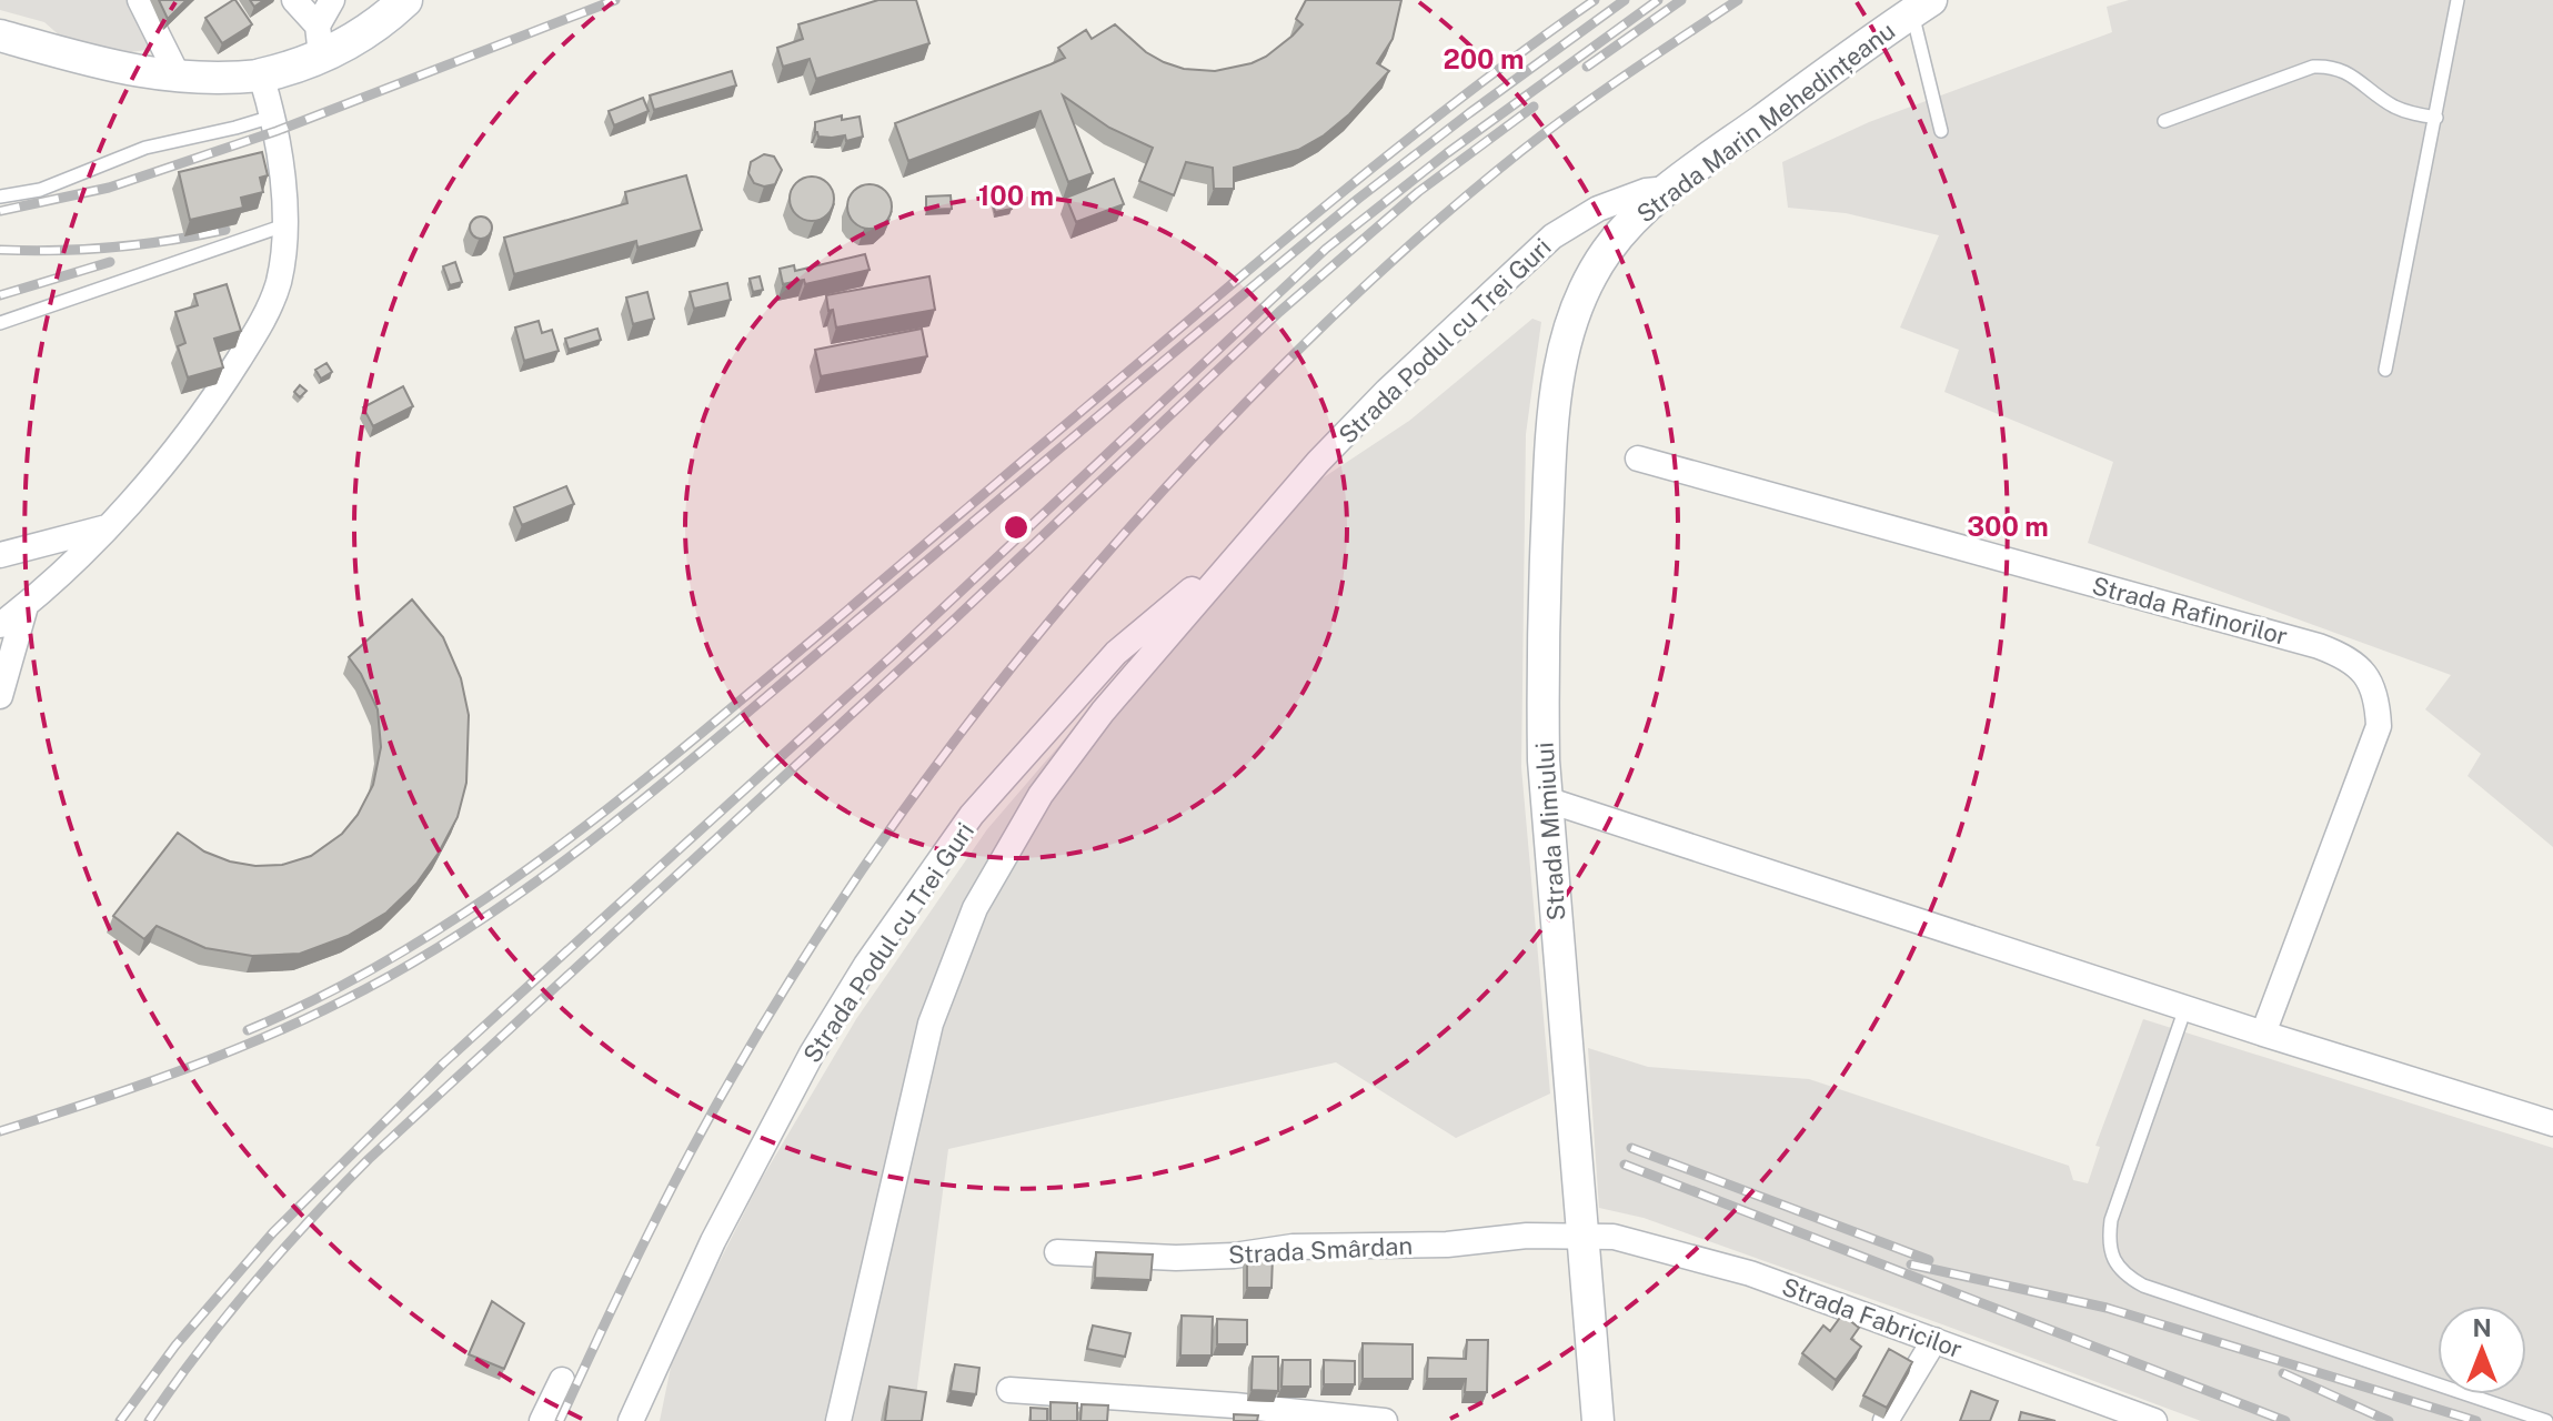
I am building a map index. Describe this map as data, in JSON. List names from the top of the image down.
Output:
{
  "streets": {
    "street": [
      "Strada Marin Mehedințeanu",
      "Strada Podul cu Trei Guri",
      "Strada Rafinorilor",
      "Strada Mimiului",
      "Strada Smârdan",
      "Strada Fabricilor"
    ]
  },
  "crossings": [
    ["Strada Marin Mehedințeanu", "Strada Podul cu Trei Guri"],
    ["Strada Marin Mehedințeanu", "Strada Mimiului"],
    ["Strada Mimiului", "Strada Smârdan"],
    ["Strada Mimiului", "Strada Fabricilor"],
    ["Strada Smârdan", "Strada Fabricilor"]
  ],
  "north": "top",
  "rings": ["200 m", "100 m", "300 m"]
}
